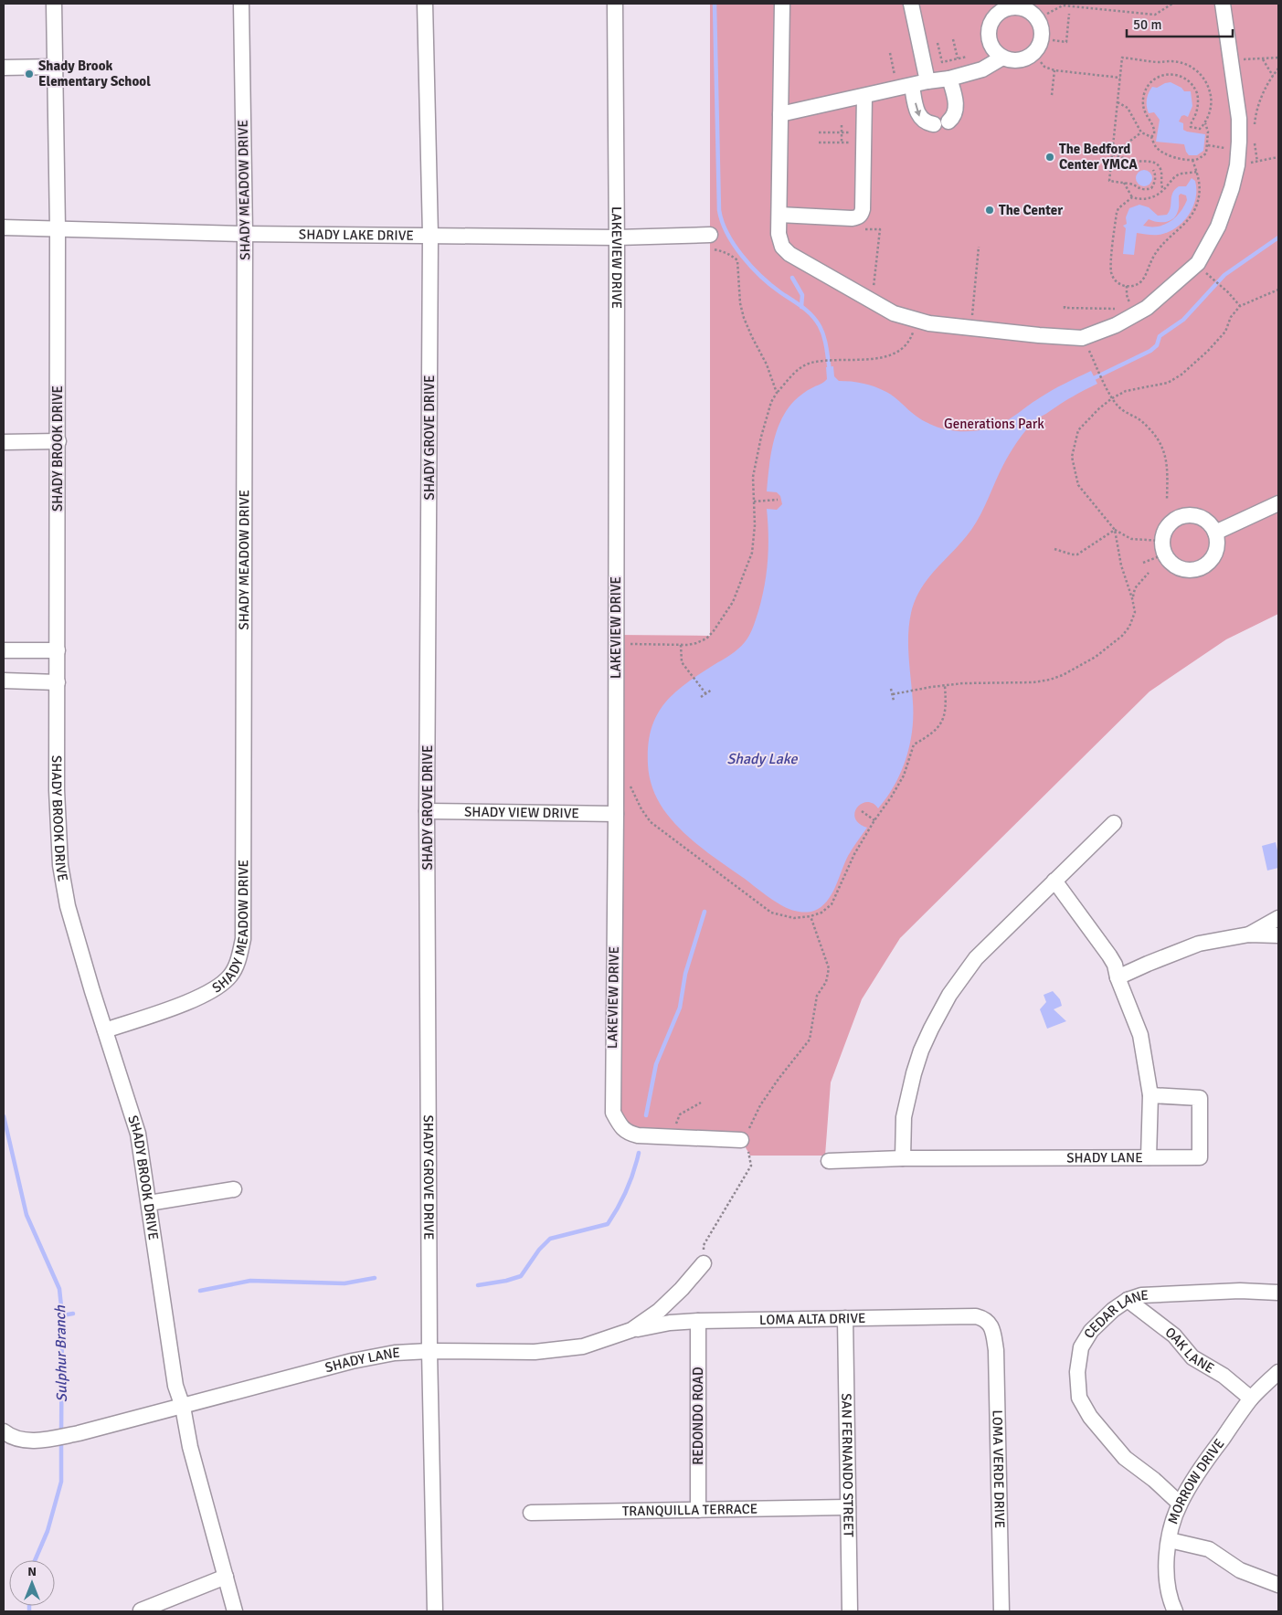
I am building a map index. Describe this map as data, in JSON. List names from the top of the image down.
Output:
{
  "streets": {
    "street": [
      "SHADY MEADOW DRIVE",
      "SHADY LAKE DRIVE",
      "LAKEVIEW DRIVE",
      "SHADY GROVE DRIVE",
      "SHADY BROOK DRIVE",
      "SHADY VIEW DRIVE",
      "SHADY LANE",
      "CEDAR LANE",
      "LOMA ALTA DRIVE",
      "OAK LANE",
      "REDONDO ROAD",
      "SAN FERNANDO STREET",
      "LOMA VERDE DRIVE",
      "MORROW DRIVE",
      "TRANQUILLA TERRACE"
    ]
  },
  "crossings": [
    ["SHADY MEADOW DRIVE", "SHADY LAKE DRIVE"],
    ["SHADY MEADOW DRIVE", "SHADY BROOK DRIVE"],
    ["SHADY LAKE DRIVE", "LAKEVIEW DRIVE"],
    ["SHADY LAKE DRIVE", "SHADY GROVE DRIVE"],
    ["SHADY LAKE DRIVE", "SHADY BROOK DRIVE"],
    ["LAKEVIEW DRIVE", "SHADY VIEW DRIVE"],
    ["SHADY GROVE DRIVE", "SHADY VIEW DRIVE"],
    ["SHADY GROVE DRIVE", "SHADY LANE"],
    ["SHADY BROOK DRIVE", "SHADY LANE"],
    ["SHADY LANE", "LOMA ALTA DRIVE"],
    ["CEDAR LANE", "OAK LANE"],
    ["CEDAR LANE", "MORROW DRIVE"],
    ["LOMA ALTA DRIVE", "REDONDO ROAD"],
    ["LOMA ALTA DRIVE", "SAN FERNANDO STREET"],
    ["LOMA ALTA DRIVE", "LOMA VERDE DRIVE"],
    ["OAK LANE", "MORROW DRIVE"],
    ["REDONDO ROAD", "TRANQUILLA TERRACE"],
    ["SAN FERNANDO STREET", "TRANQUILLA TERRACE"]
  ],
  "water": ["Shady Lake", "Sulphur Branch"],
  "parks": ["Generations Park"],
  "places": ["Shady Brook Elementary School", "The Bedford Center YMCA", "The Center"],
  "scale_bar": "50 m",
  "north": "top"
}
